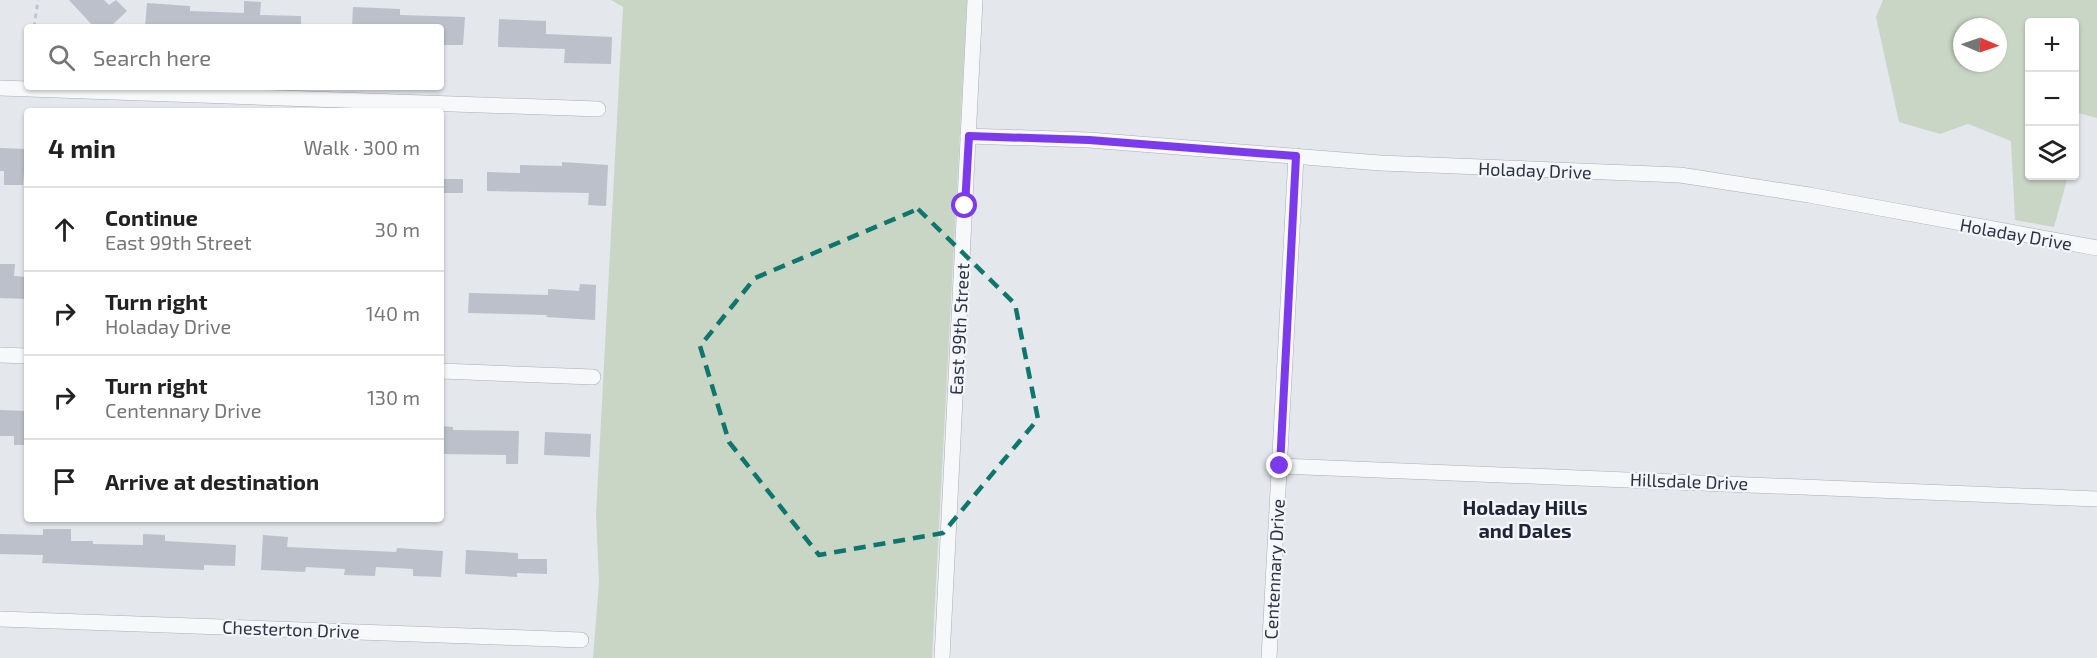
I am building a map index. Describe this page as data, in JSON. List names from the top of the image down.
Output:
{
  "streets": {
    "street": [
      "Holaday Drive",
      "East 99th Street",
      "Hillsdale Drive",
      "Centennary Drive",
      "Chesterton Drive"
    ]
  },
  "crossings": [
    ["Holaday Drive", "East 99th Street"],
    ["Holaday Drive", "Centennary Drive"],
    ["Hillsdale Drive", "Centennary Drive"]
  ],
  "districts": ["Holaday Hills and Dales"],
  "north": "right",
  "page": {
    "map_buttons": ["+", "−"],
    "search": "Search here",
    "heading": ["4 min", "Walk · 300 m"],
    "list": [
      ["Continue", "East 99th Street", "30 m"],
      ["Turn right", "Holaday Drive", "140 m"],
      ["Turn right", "Centennary Drive", "130 m"],
      "Arrive at destination"
    ]
  }
}
